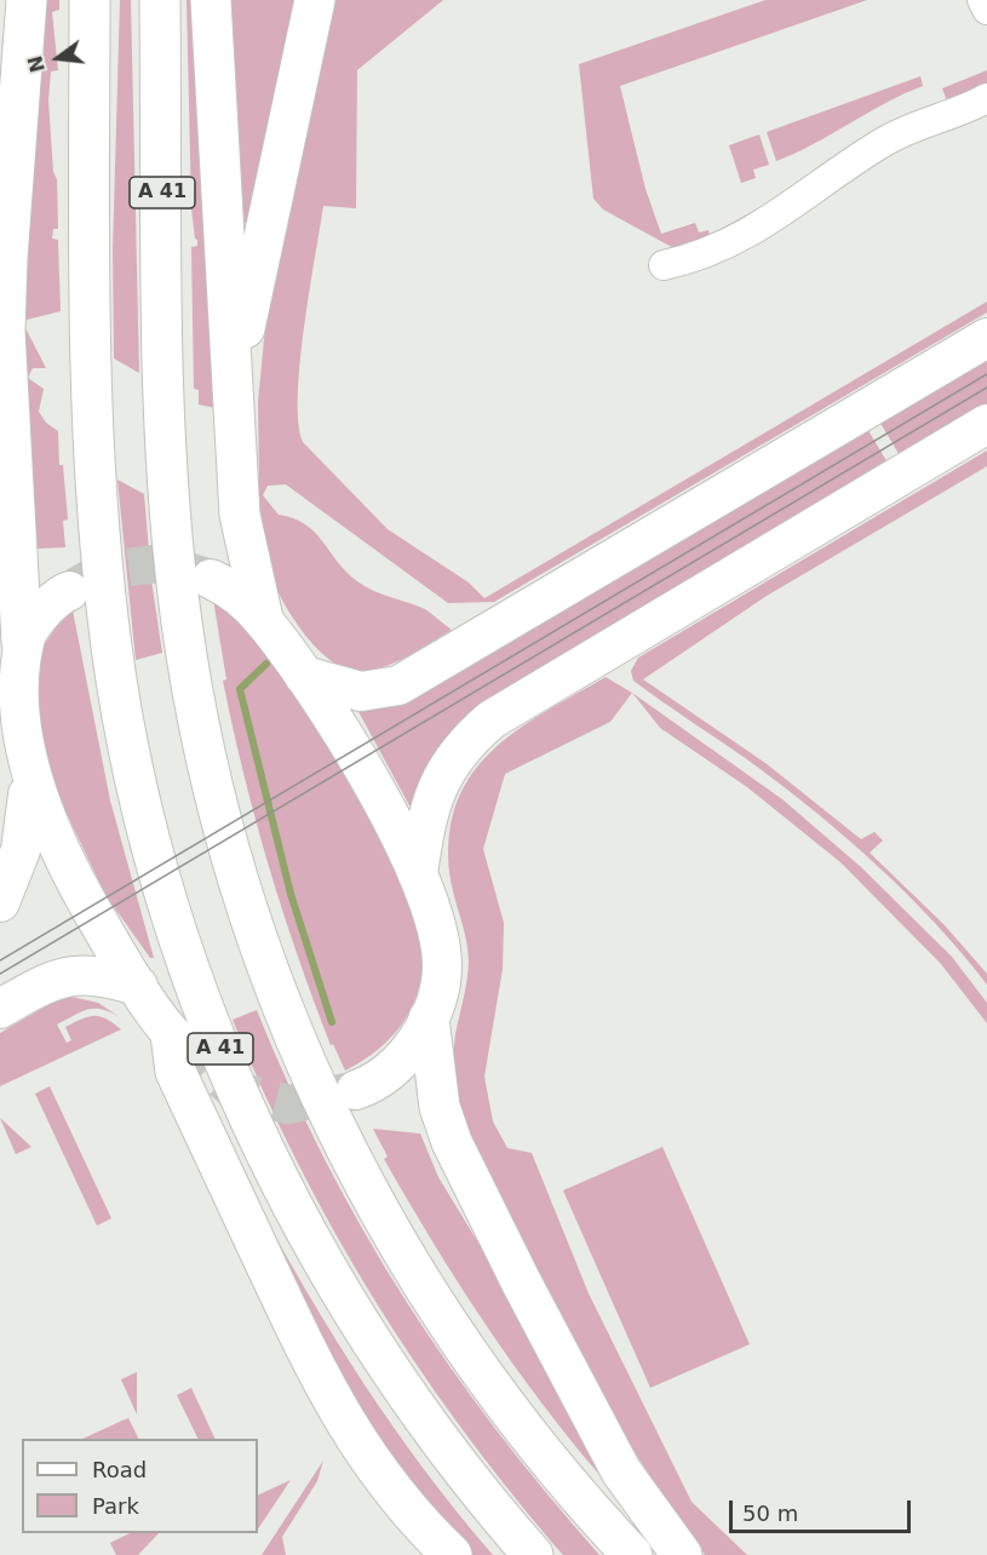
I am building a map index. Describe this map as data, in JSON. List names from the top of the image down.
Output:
{
  "streets": {
    "highway": ["A 41"]
  },
  "legend": ["Road", "Park"],
  "scale_bar": "50 m",
  "north": "left"
}
